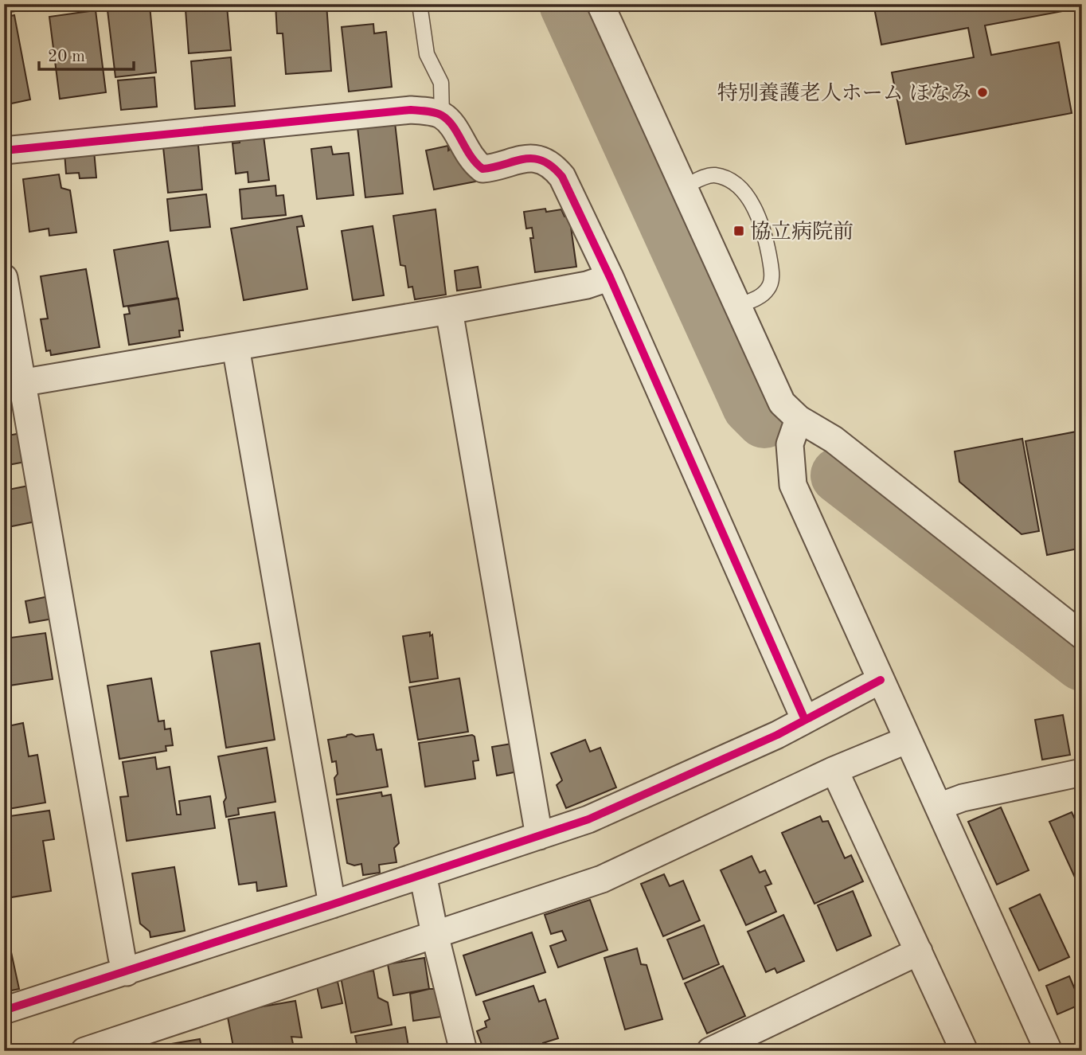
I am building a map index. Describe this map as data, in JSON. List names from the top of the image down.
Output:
{
  "places": {
    "other": ["特別養護老人ホーム ほなみ"],
    "transit": ["協立病院前"]
  },
  "scale_bar": "20 m"
}
